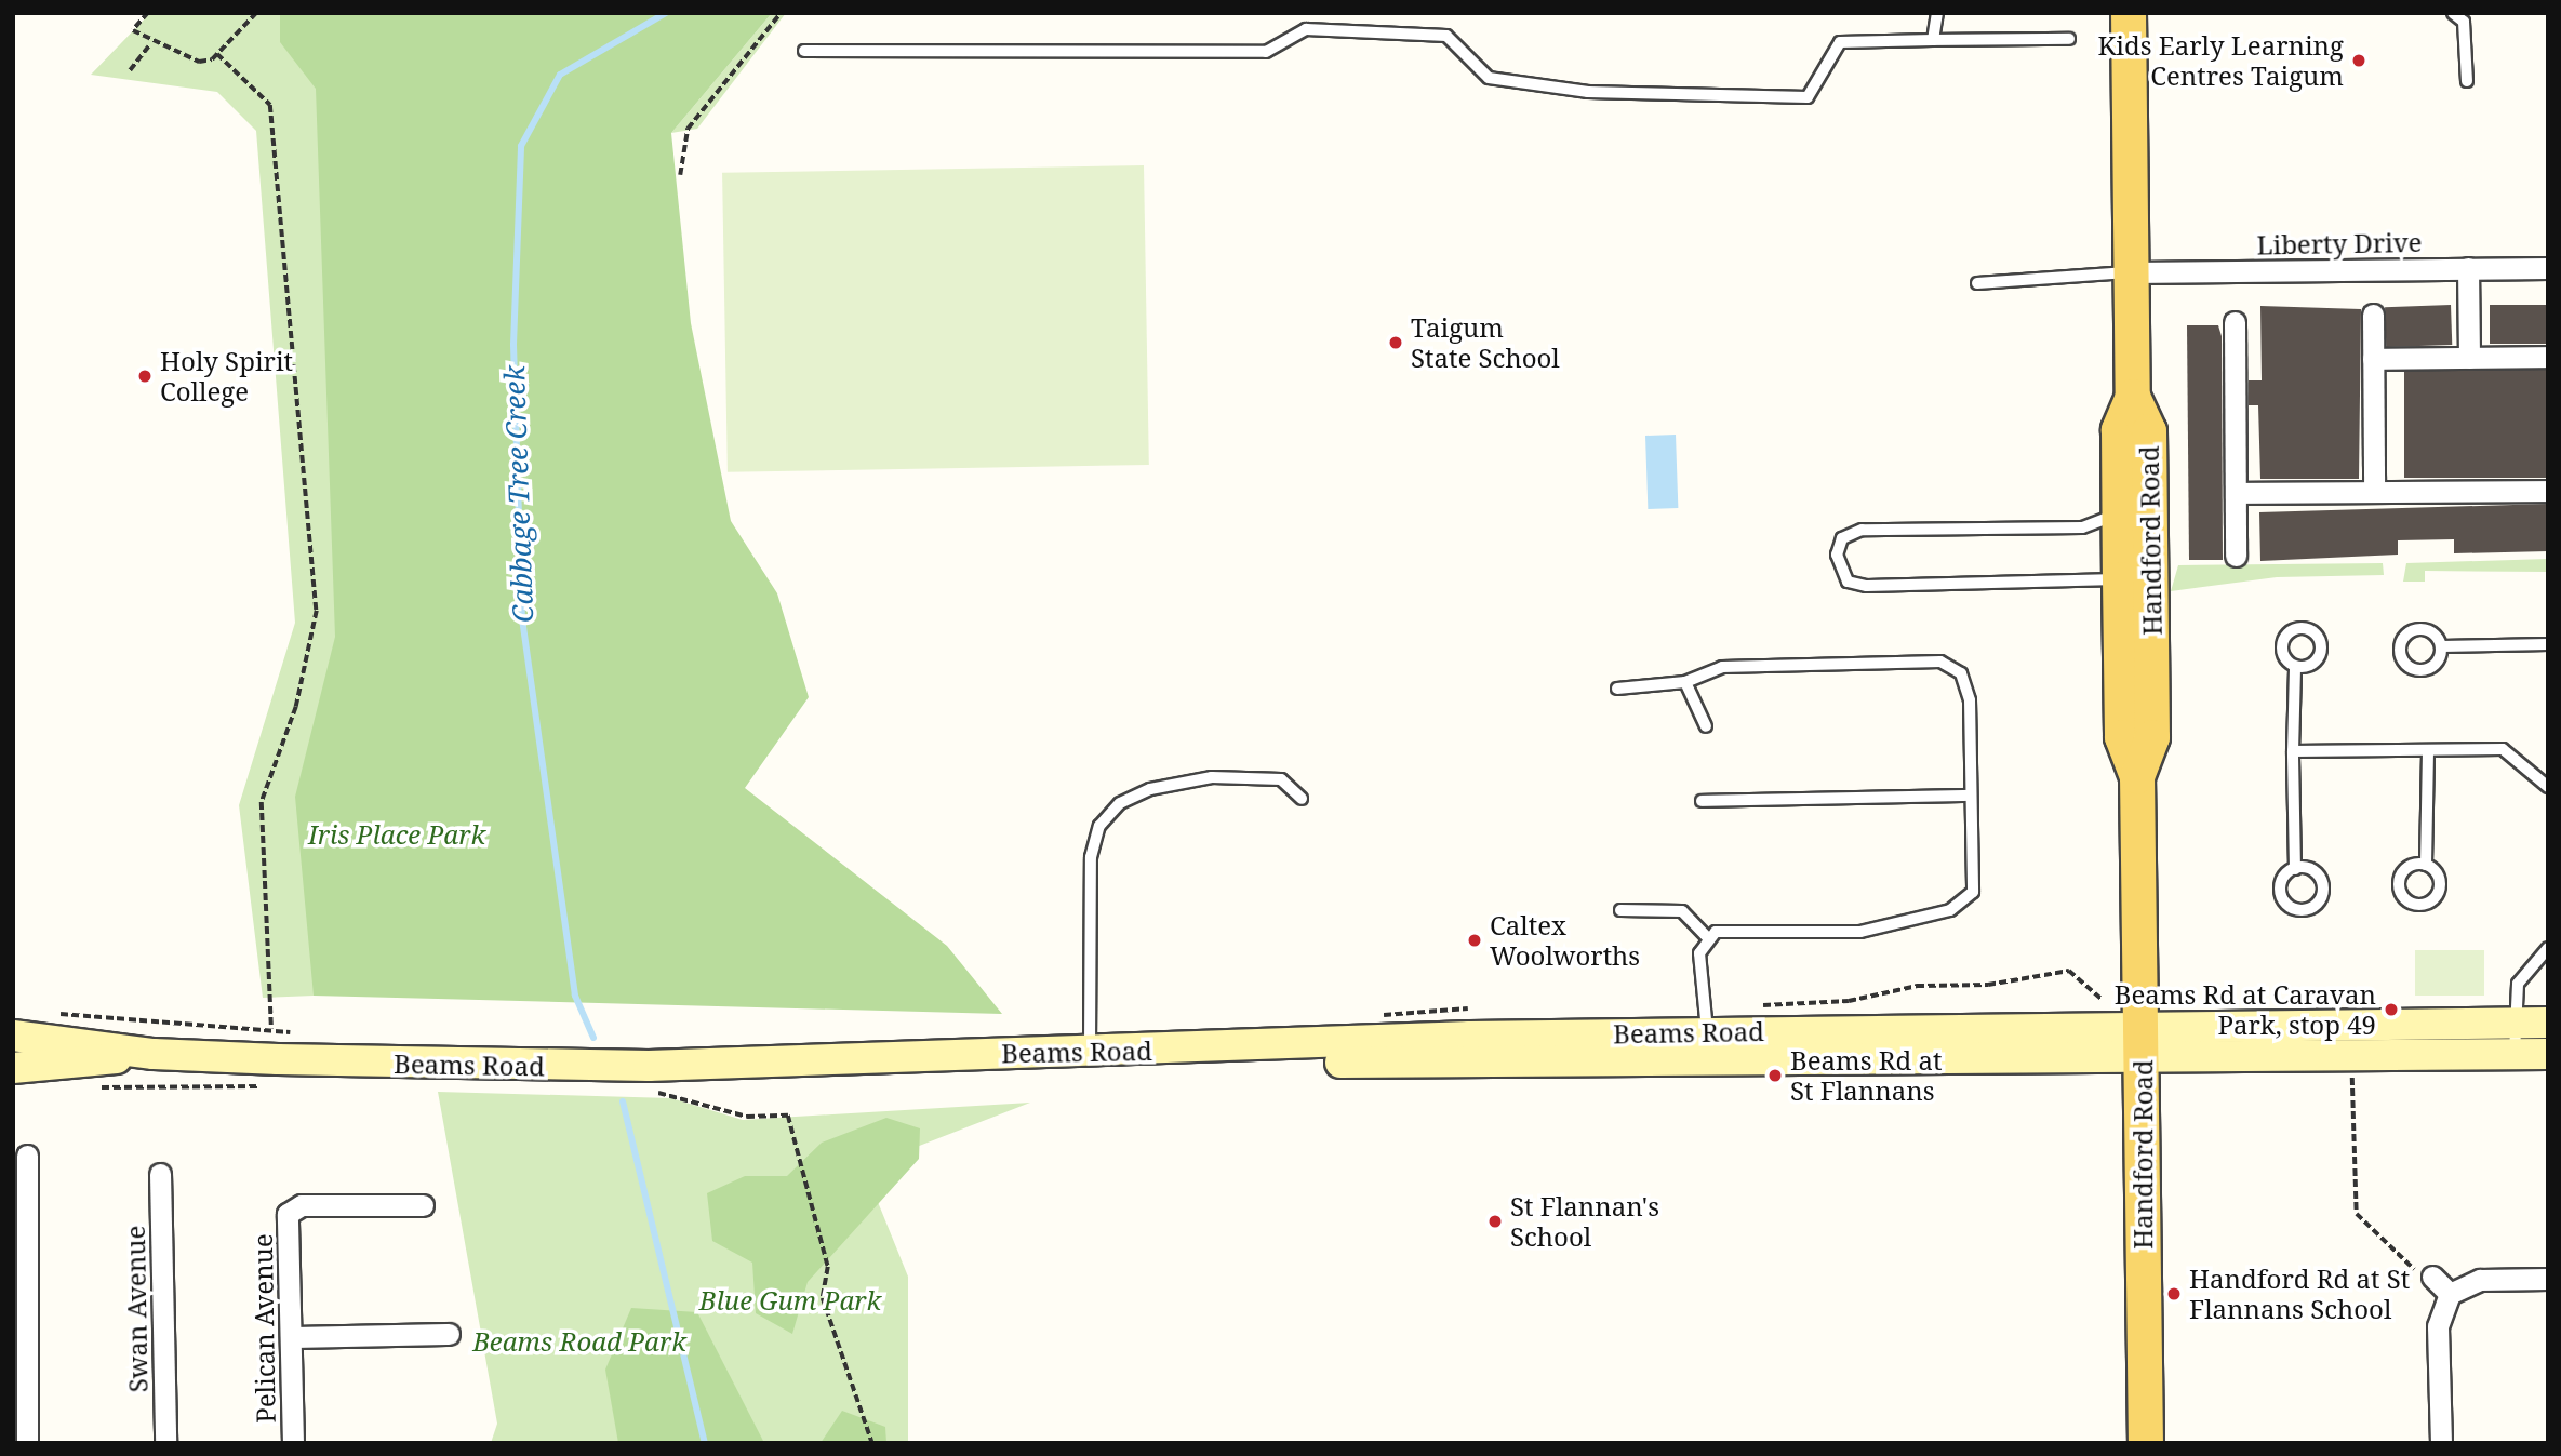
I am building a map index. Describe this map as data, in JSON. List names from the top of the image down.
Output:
{
  "streets": {
    "main road": ["Handford Road", "Beams Road"],
    "street": ["Liberty Drive", "Swan Avenue", "Pelican Avenue"]
  },
  "crossings": [
    ["Liberty Drive", "Handford Road"],
    ["Handford Road", "Beams Road"]
  ],
  "water": ["Cabbage Tree Creek"],
  "parks": ["Iris Place Park", "Blue Gum Park", "Beams Road Park"],
  "places": [
    "Kids Early Learning Centres Taigum",
    "Taigum State School",
    "Holy Spirit College",
    "Caltex Woolworths",
    "Beams Rd at Caravan Park, stop 49",
    "Beams Rd at St Flannans",
    "St Flannan's School",
    "Handford Rd at St Flannans School"
  ]
}
